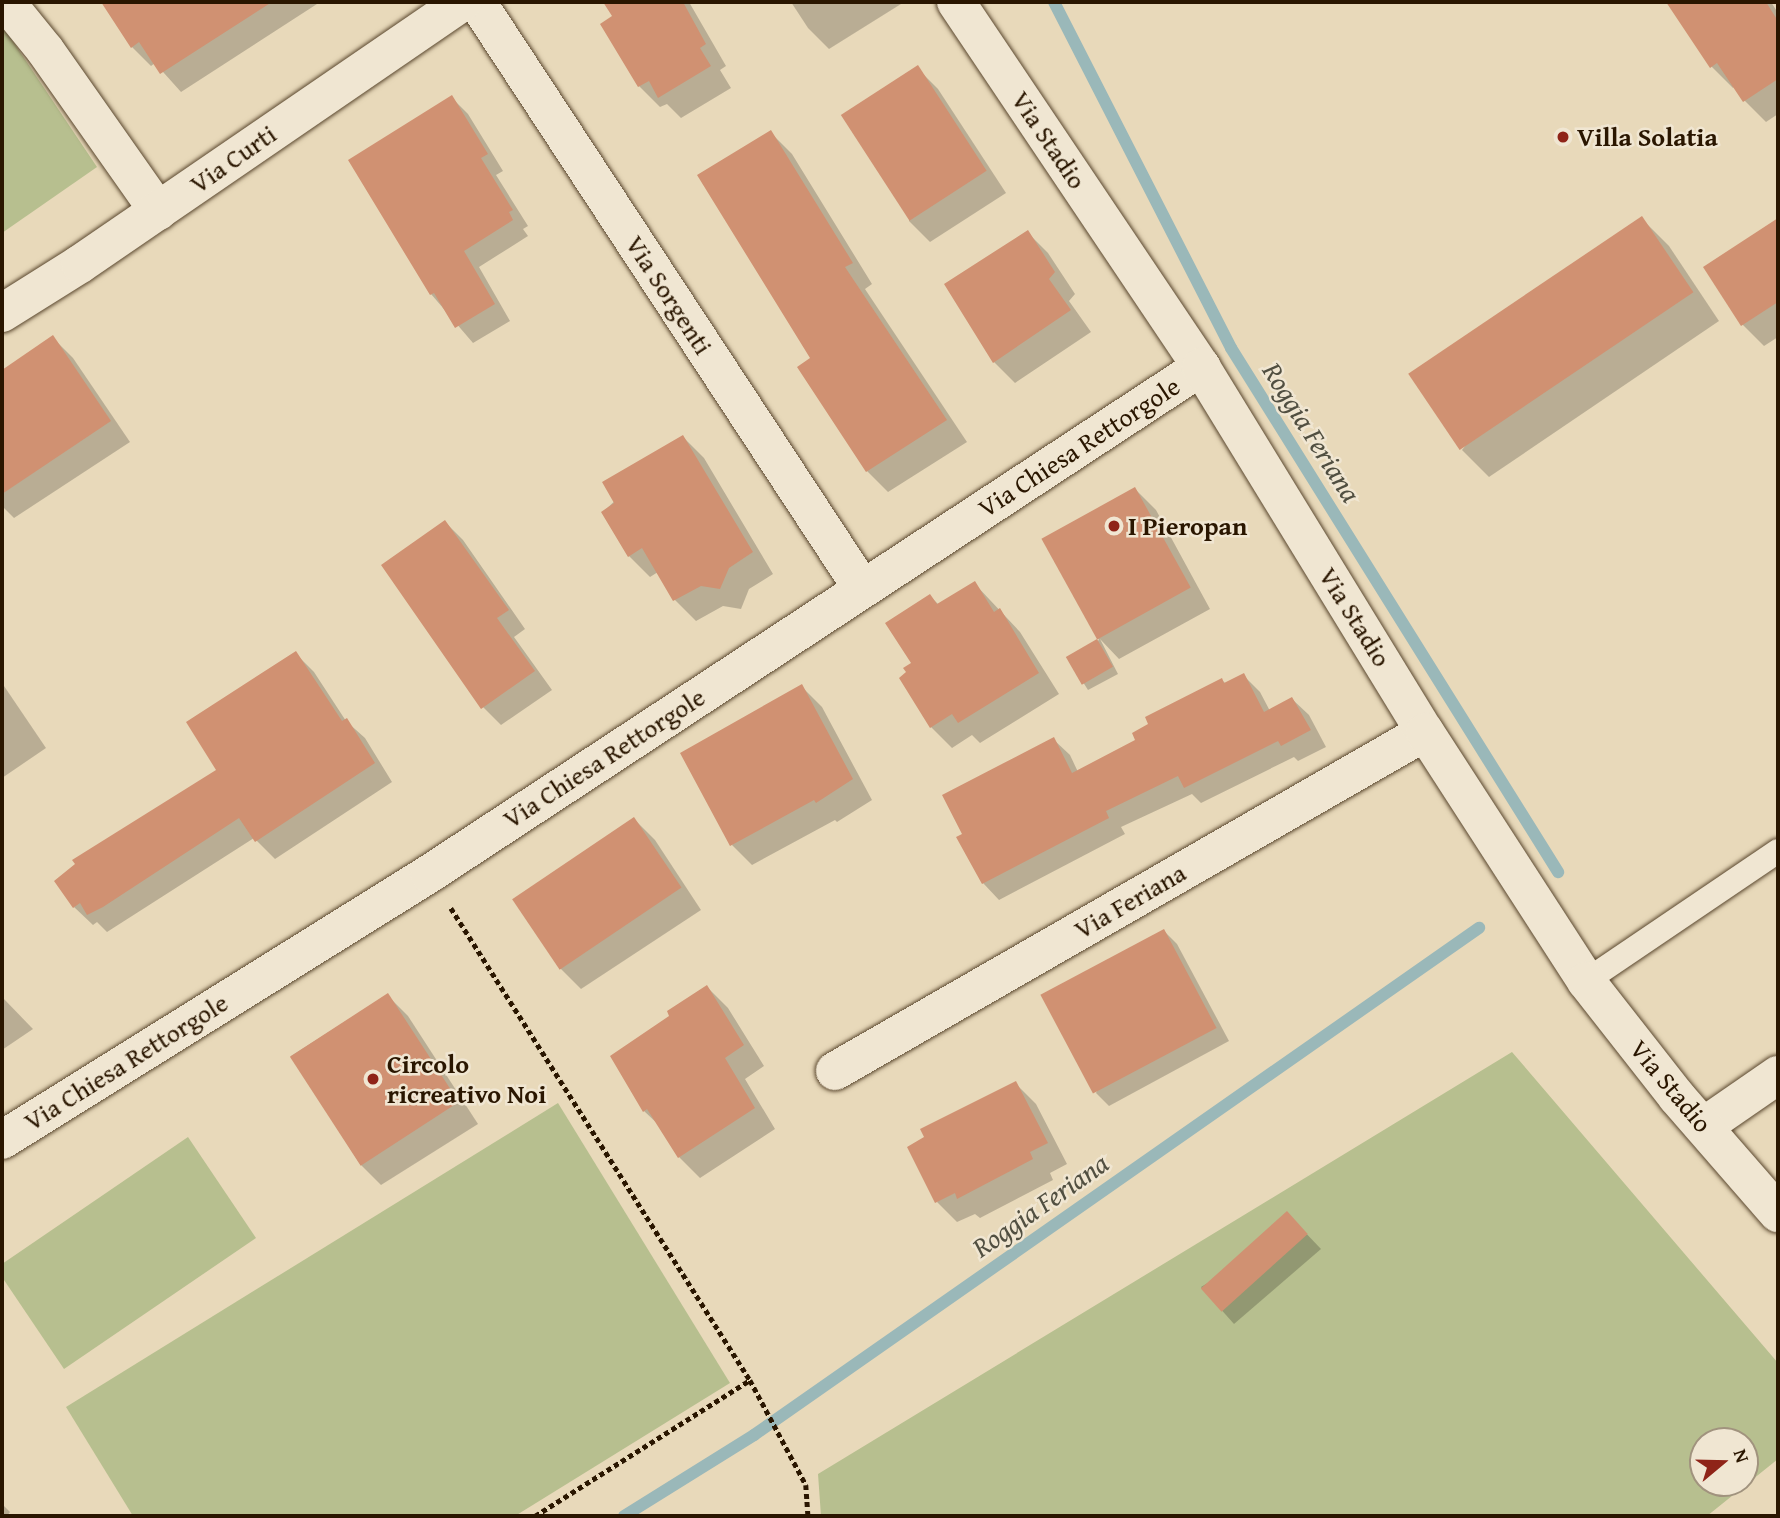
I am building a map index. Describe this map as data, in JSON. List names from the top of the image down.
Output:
{
  "streets": {
    "street": [
      "Via Stadio",
      "Via Curti",
      "Via Sorgenti",
      "Via Chiesa Rettorgole",
      "Via Feriana"
    ]
  },
  "crossings": [
    ["Via Stadio", "Via Chiesa Rettorgole"],
    ["Via Stadio", "Via Feriana"],
    ["Via Sorgenti", "Via Chiesa Rettorgole"]
  ],
  "water": ["Roggia Feriana"],
  "places": ["Villa Solatia", "I Pieropan", "Circolo ricreativo Noi"],
  "north": "right"
}
